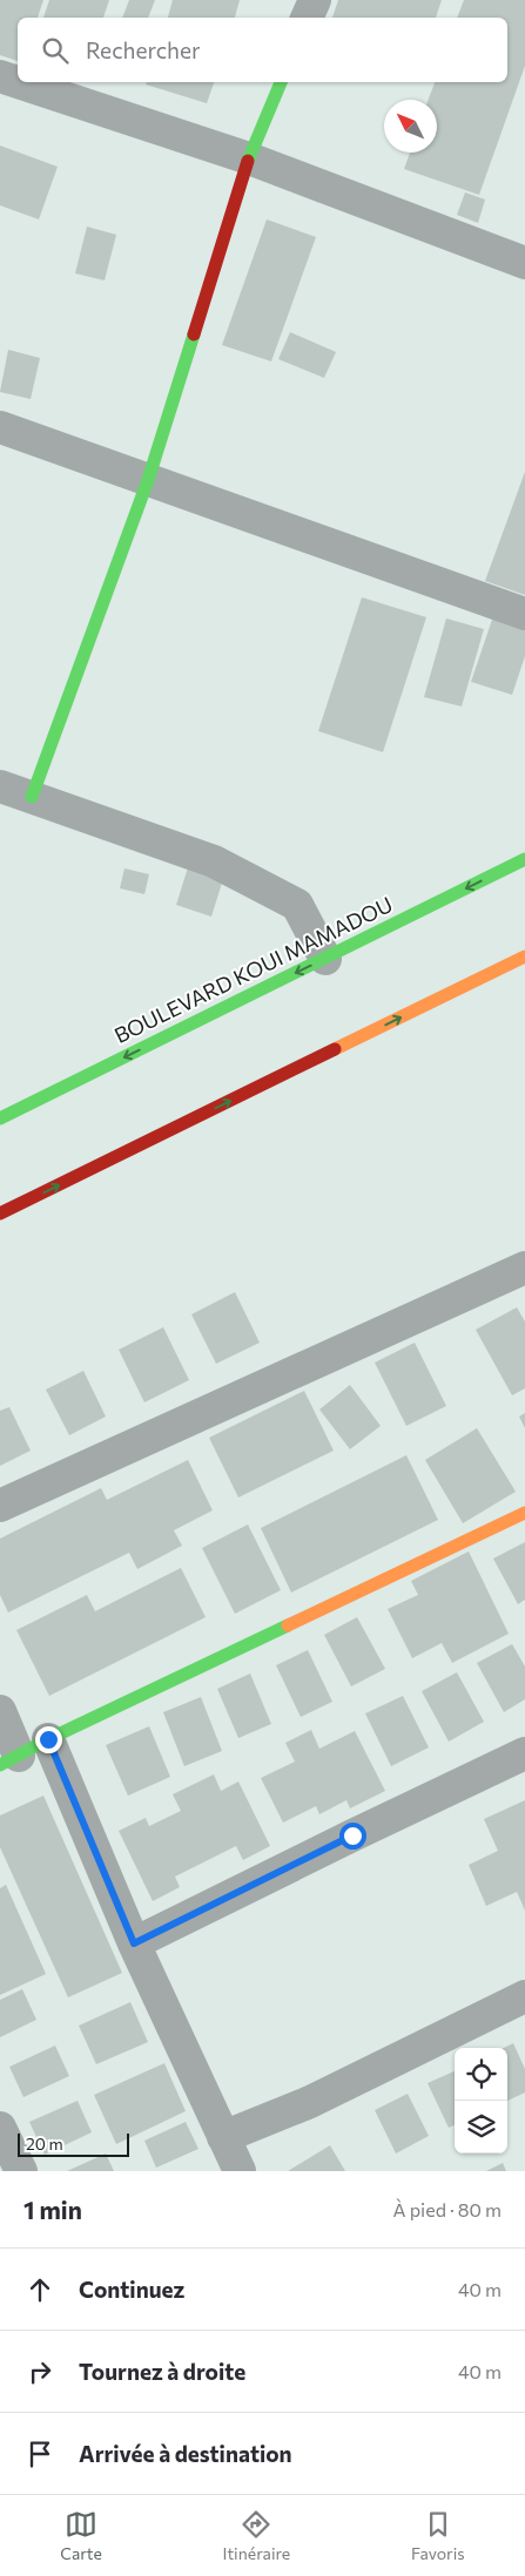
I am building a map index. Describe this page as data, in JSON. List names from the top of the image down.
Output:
{
  "streets": {
    "street": ["BOULEVARD KOUI MAMADOU"]
  },
  "scale_bar": "20 m",
  "north": "top left",
  "page": {
    "search": "Rechercher",
    "scale": "20 m",
    "heading": ["1 min", "À pied · 80 m"],
    "list": [
      ["Continuez", "40 m"],
      ["Tournez à droite", "40 m"],
      "Arrivée à destination"
    ],
    "nav": ["Carte", "Itinéraire", "Favoris"]
  }
}
